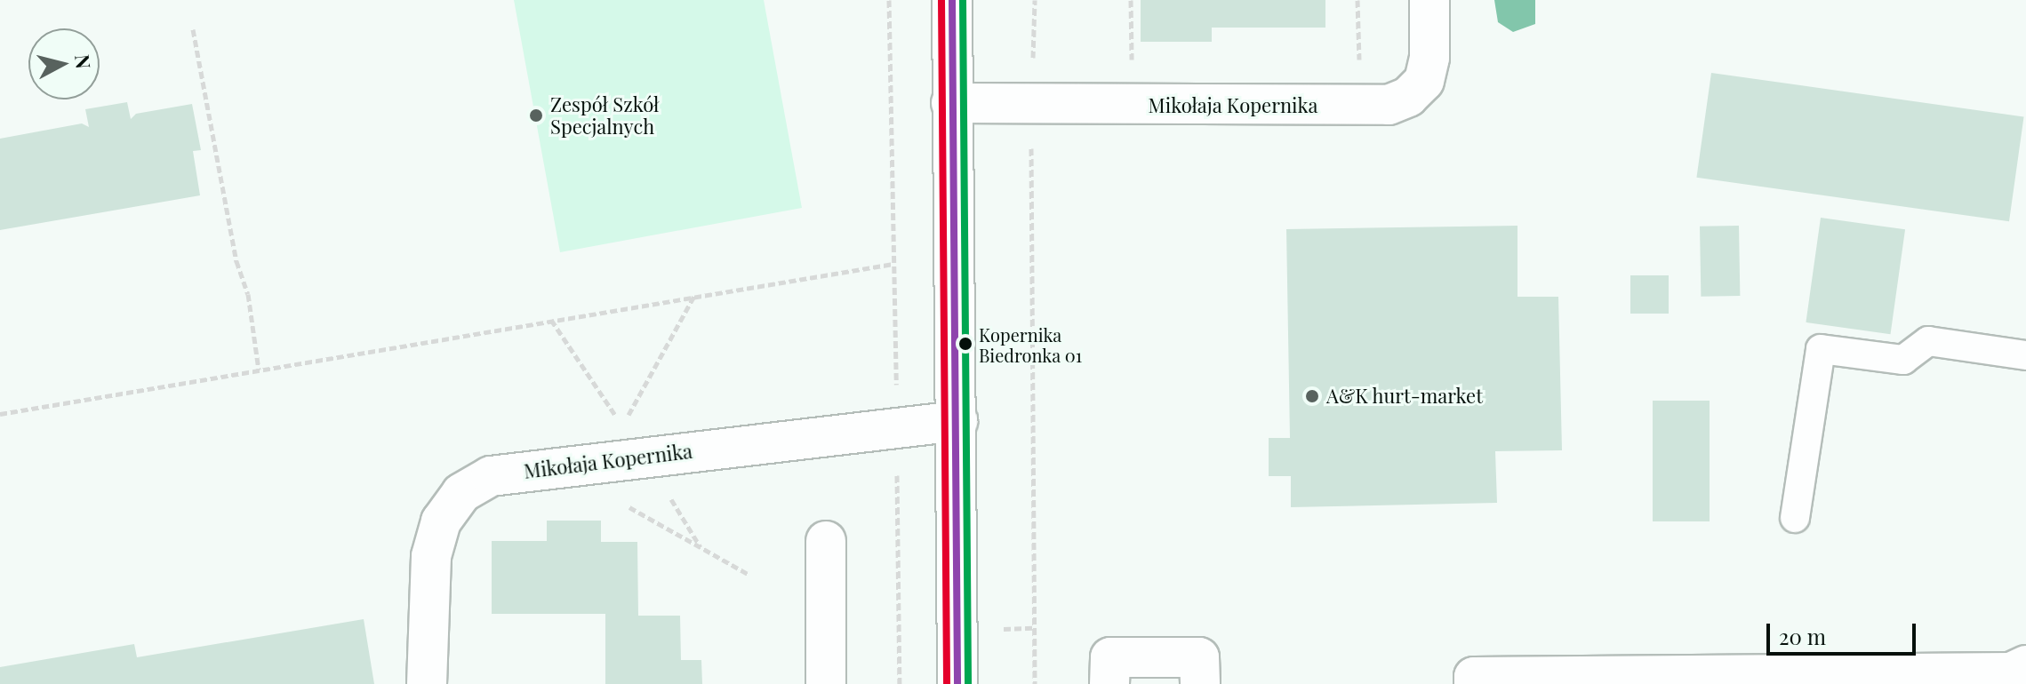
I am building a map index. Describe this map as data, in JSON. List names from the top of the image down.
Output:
{
  "streets": {
    "street": ["Mikołaja Kopernika"]
  },
  "places": ["Zespół Szkół Specjalnych", "Kopernika Biedronka 01", "A&K hurt-market"],
  "scale_bar": "20 m",
  "north": "right"
}
